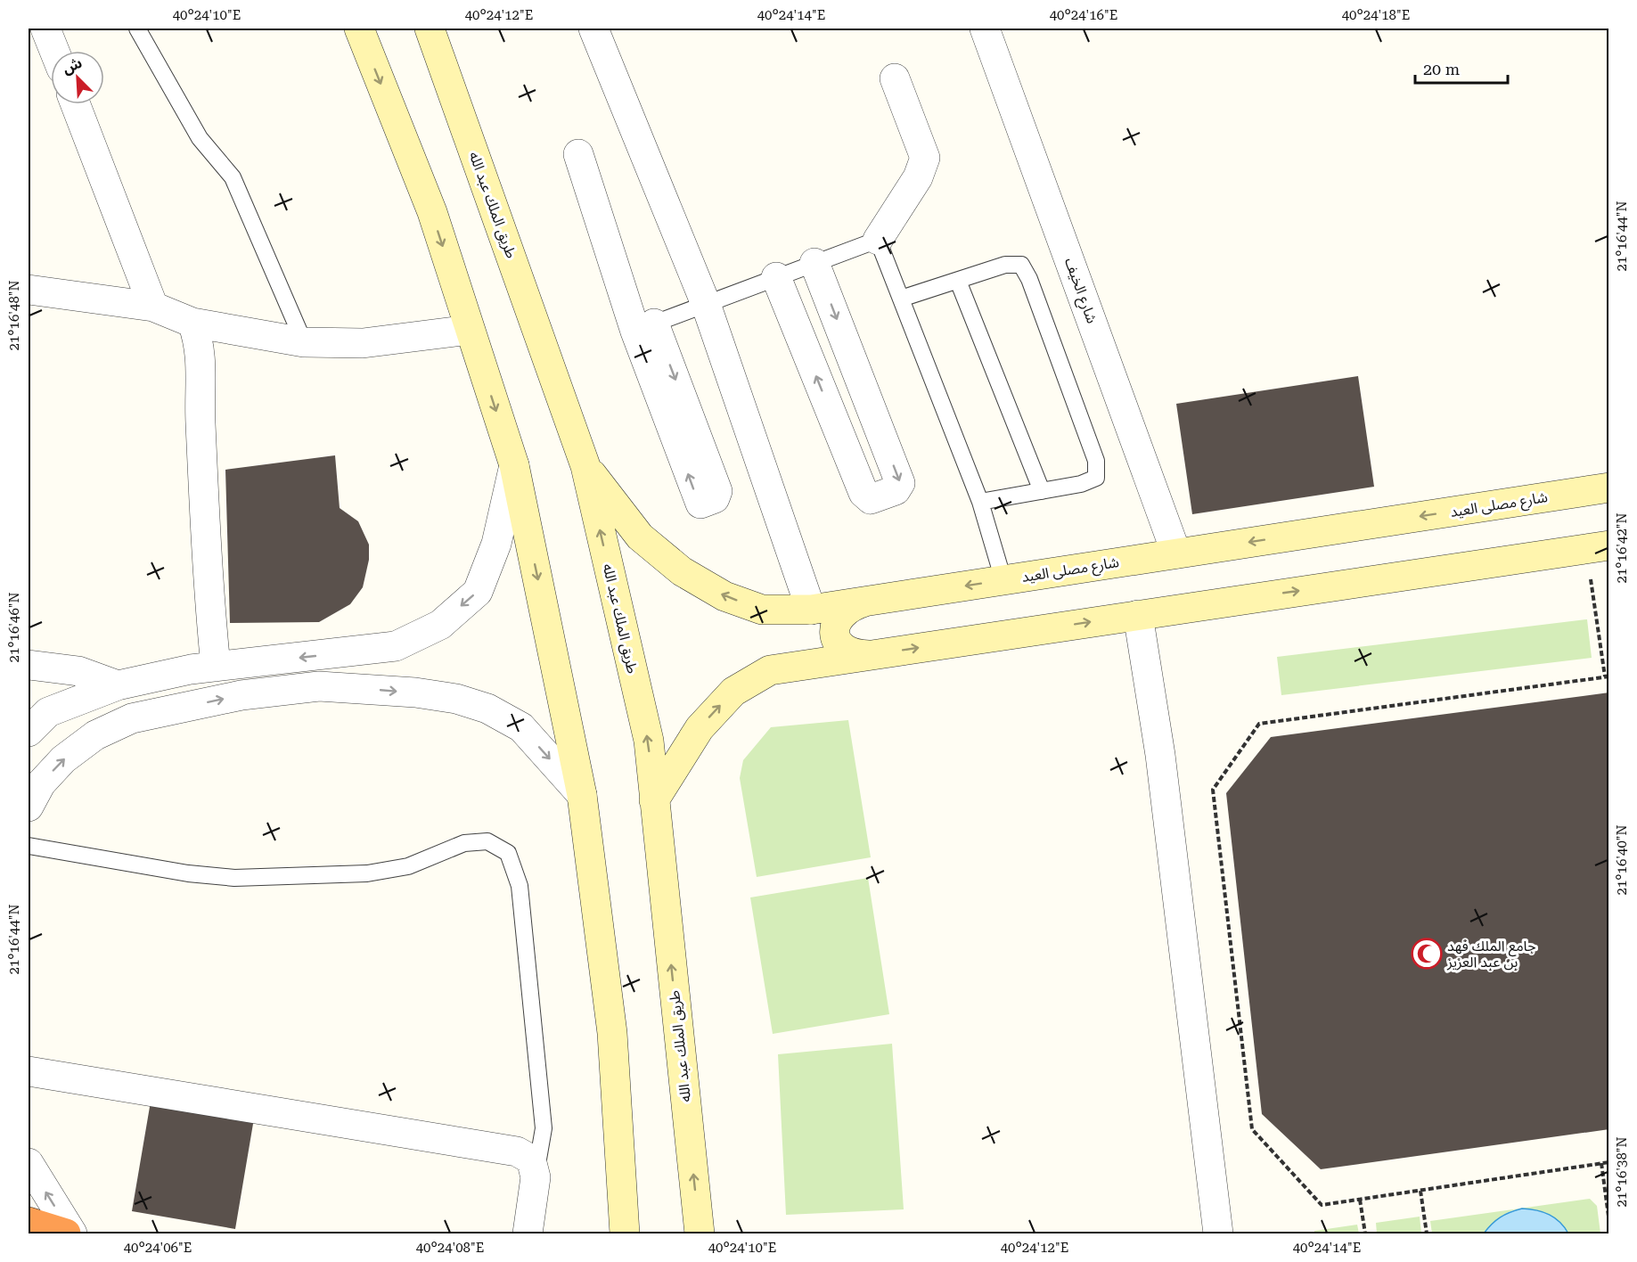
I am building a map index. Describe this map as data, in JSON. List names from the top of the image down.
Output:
{
  "streets": {
    "main road": ["طريق الملك عبد الله", "شارع مصلى العيد"],
    "street": ["شارع الخيف"]
  },
  "crossings": [
    ["طريق الملك عبد الله", "شارع مصلى العيد"],
    ["شارع الخيف", "شارع مصلى العيد"]
  ],
  "places": {
    "mosque": ["جامع الملك فهد بن عبد العزيز"]
  },
  "scale_bar": "20 m",
  "north": "top left",
  "coordinates": [
    "40°24'10\"E",
    "40°24'12\"E",
    "40°24'14\"E",
    "40°24'16\"E",
    "40°24'18\"E",
    "21°16'44\"N",
    "21°16'48\"N",
    "21°16'42\"N",
    "21°16'46\"N",
    "21°16'40\"N",
    "21°16'38\"N",
    "40°24'06\"E",
    "40°24'08\"E"
  ]
}
